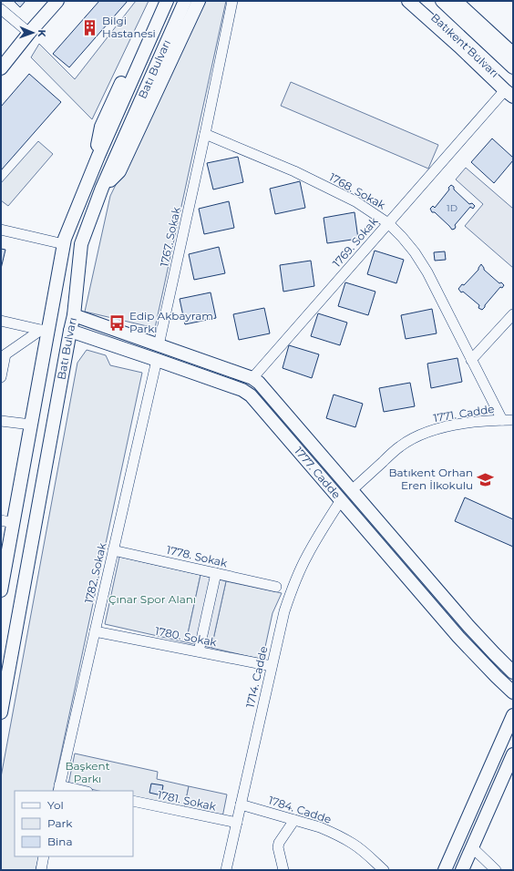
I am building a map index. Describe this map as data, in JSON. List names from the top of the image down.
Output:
{
  "streets": {
    "main road": ["Batıkent Bulvarı", "Batı Bulvarı", "1777. Cadde"],
    "street": [
      "1768. Sokak",
      "1767. Sokak",
      "1769. Sokak",
      "1771. Cadde",
      "1778. Sokak",
      "1782. Sokak",
      "1780. Sokak",
      "1714. Cadde",
      "1781. Sokak",
      "1784. Cadde"
    ]
  },
  "crossings": [
    ["Batıkent Bulvarı", "1769. Sokak"],
    ["Batı Bulvarı", "1777. Cadde"],
    ["1768. Sokak", "1767. Sokak"],
    ["1768. Sokak", "1769. Sokak"],
    ["1768. Sokak", "1771. Cadde"],
    ["1767. Sokak", "1777. Cadde"],
    ["1769. Sokak", "1777. Cadde"],
    ["1771. Cadde", "1777. Cadde"],
    ["1777. Cadde", "1782. Sokak"],
    ["1777. Cadde", "1714. Cadde"],
    ["1778. Sokak", "1782. Sokak"],
    ["1782. Sokak", "1780. Sokak"],
    ["1780. Sokak", "1714. Cadde"],
    ["1714. Cadde", "1781. Sokak"],
    ["1714. Cadde", "1784. Cadde"]
  ],
  "parks": ["Çınar Spor Alanı", "Başkent Parkı"],
  "places": {
    "building": ["Bilgi Hastanesi"],
    "bus stop": ["Edip Akbayram Parkı"],
    "school or university": ["Batıkent Orhan Eren İlkokulu"]
  },
  "house_numbers": ["1D"],
  "legend": ["Yol", "Park", "Bina"],
  "north": "right"
}
